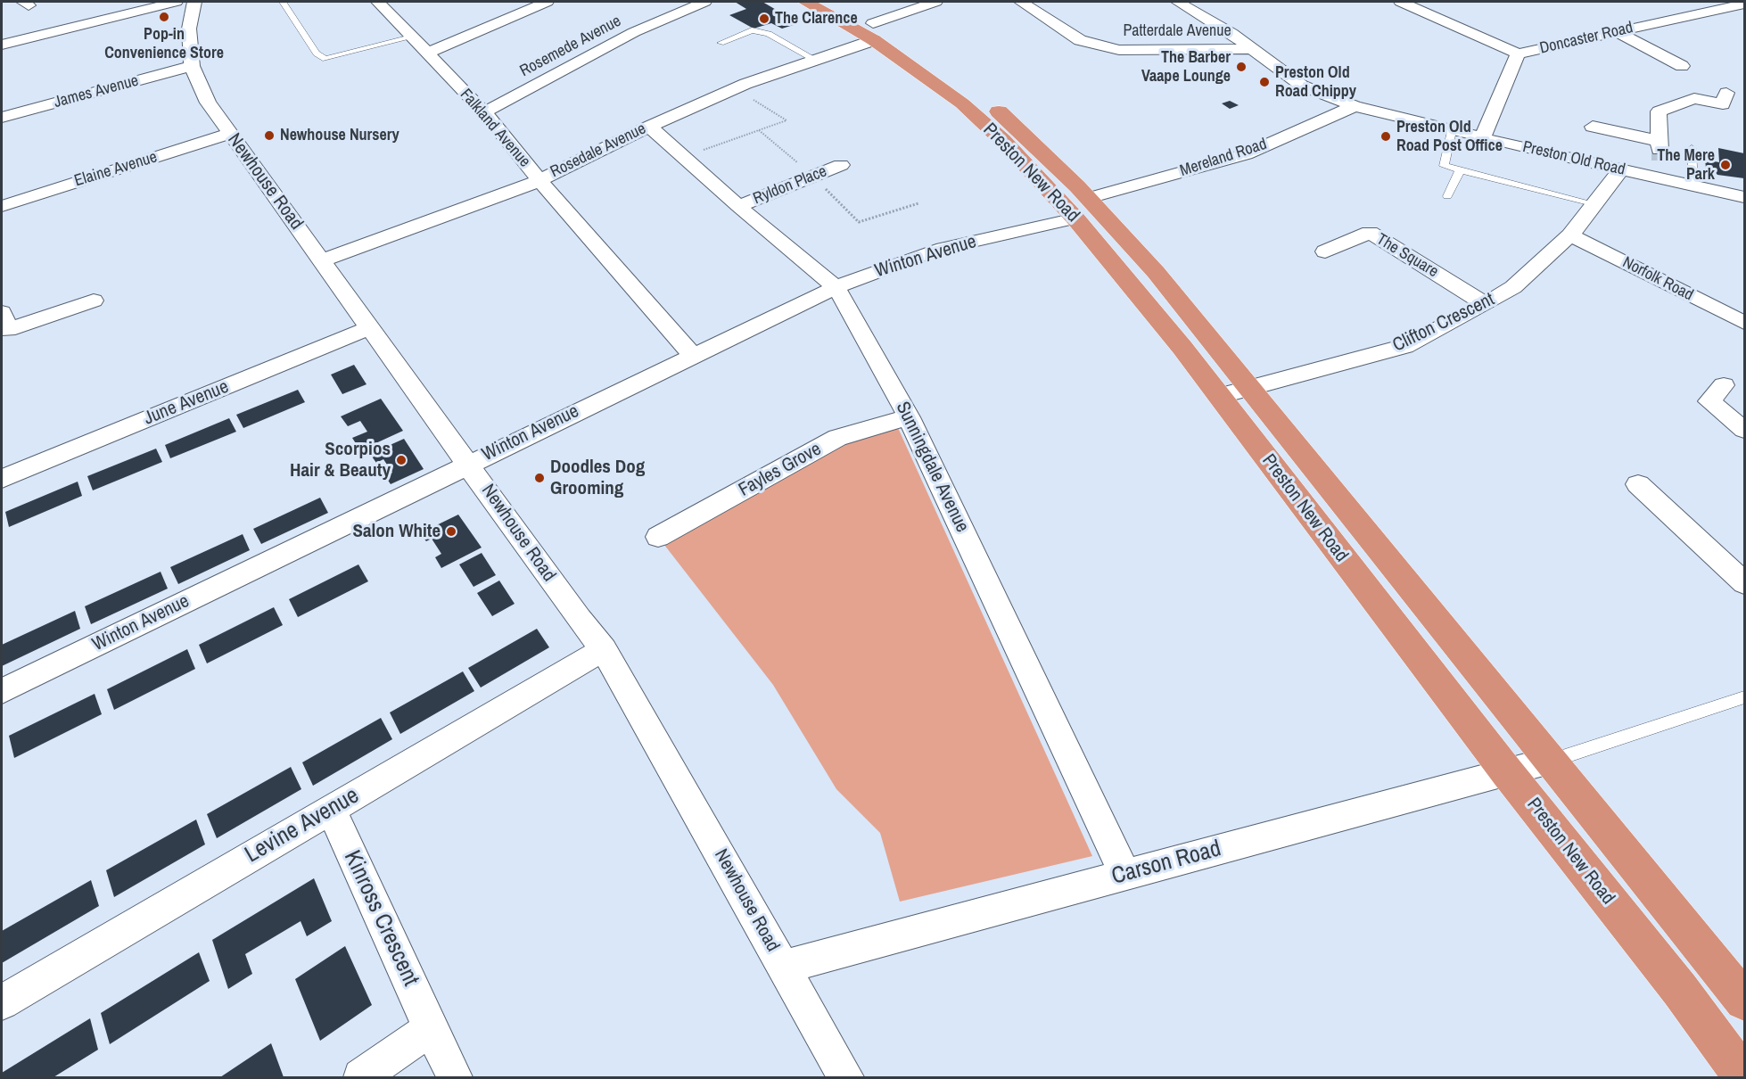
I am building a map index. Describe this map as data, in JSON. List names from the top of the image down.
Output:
{
  "streets": {
    "highway": ["Preston New Road"],
    "street": [
      "Patterdale Avenue",
      "Doncaster Road",
      "Rosemede Avenue",
      "James Avenue",
      "Falkland Avenue",
      "Rosedale Avenue",
      "Mereland Road",
      "Preston Old Road",
      "Elaine Avenue",
      "Newhouse Road",
      "Ryldon Place",
      "The Square",
      "Winton Avenue",
      "Norfolk Road",
      "Clifton Crescent",
      "June Avenue",
      "Sunningdale Avenue",
      "Fayles Grove",
      "Levine Avenue",
      "Carson Road",
      "Kinross Crescent"
    ]
  },
  "crossings": [
    ["Patterdale Avenue", "Preston Old Road"],
    ["Doncaster Road", "Preston Old Road"],
    ["Rosemede Avenue", "Falkland Avenue"],
    ["James Avenue", "Newhouse Road"],
    ["Falkland Avenue", "Rosedale Avenue"],
    ["Falkland Avenue", "Winton Avenue"],
    ["Rosedale Avenue", "Preston New Road"],
    ["Rosedale Avenue", "Newhouse Road"],
    ["Rosedale Avenue", "Sunningdale Avenue"],
    ["Mereland Road", "Preston Old Road"],
    ["Mereland Road", "Preston New Road"],
    ["Mereland Road", "Winton Avenue"],
    ["Preston Old Road", "Clifton Crescent"],
    ["Elaine Avenue", "Newhouse Road"],
    ["Preston New Road", "Winton Avenue"],
    ["Preston New Road", "Clifton Crescent"],
    ["Preston New Road", "Carson Road"],
    ["Newhouse Road", "Winton Avenue"],
    ["Newhouse Road", "June Avenue"],
    ["Newhouse Road", "Levine Avenue"],
    ["Newhouse Road", "Carson Road"],
    ["Ryldon Place", "Sunningdale Avenue"],
    ["The Square", "Clifton Crescent"],
    ["Winton Avenue", "Sunningdale Avenue"],
    ["Norfolk Road", "Clifton Crescent"],
    ["Sunningdale Avenue", "Fayles Grove"],
    ["Sunningdale Avenue", "Carson Road"],
    ["Levine Avenue", "Kinross Crescent"]
  ],
  "places": [
    "Pop-in Convenience Store",
    "The Clarence",
    "The Barber Vaape Lounge",
    "Preston Old Road Chippy",
    "Newhouse Nursery",
    "Preston Old Road Post Office",
    "The Mere Park",
    "Scorpios Hair & Beauty",
    "Doodles Dog Grooming",
    "Salon White"
  ]
}
